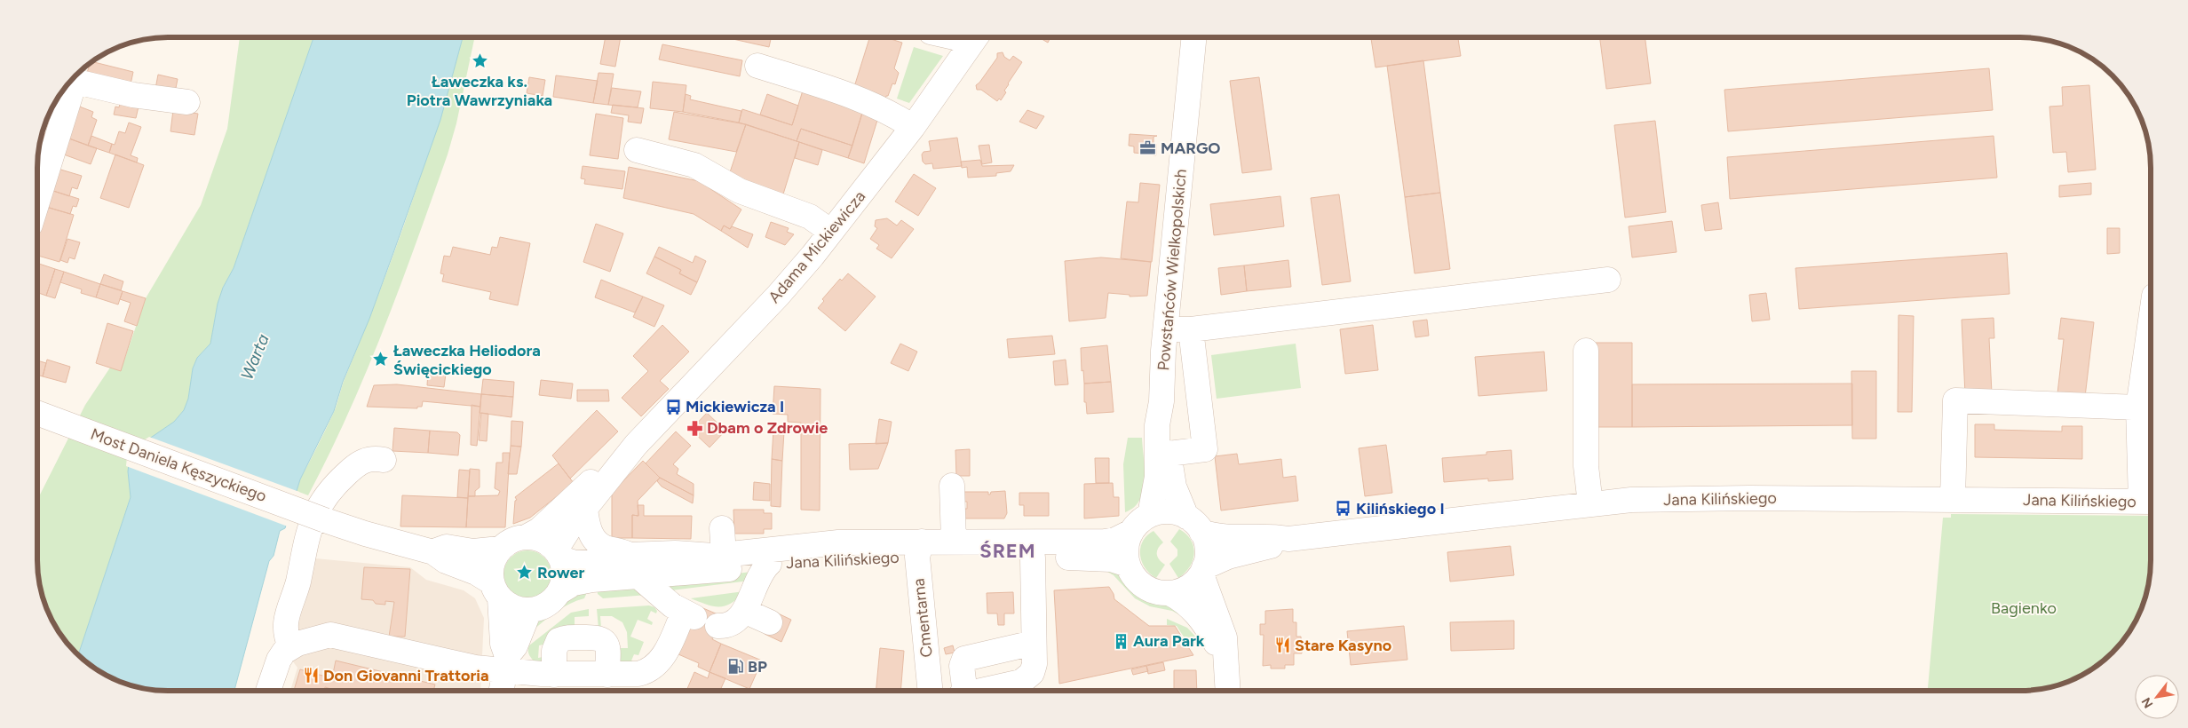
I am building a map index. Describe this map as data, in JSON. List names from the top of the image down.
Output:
{
  "streets": {
    "street": [
      "Adama Mickiewicza",
      "Powstańców Wielkopolskich",
      "Most Daniela Kęszyckiego",
      "Jana Kilińskiego",
      "Cmentarna"
    ]
  },
  "crossings": [
    ["Adama Mickiewicza", "Jana Kilińskiego"],
    ["Powstańców Wielkopolskich", "Jana Kilińskiego"],
    ["Jana Kilińskiego", "Cmentarna"]
  ],
  "districts": ["ŚREM"],
  "water": ["Warta"],
  "parks": ["Bagienko"],
  "places": {
    "place": ["Ławeczka ks. Piotra Wawrzyniaka", "Ławeczka Heliodora Święcickiego", "Rower"],
    "office": ["MARGO"],
    "bus stop": ["Mickiewicza I", "Kilińskiego I"],
    "pharmacy": ["Dbam o Zdrowie"],
    "building": ["Aura Park"],
    "restaurant": ["Stare Kasyno", "Don Giovanni Trattoria"],
    "fuel station": ["BP"]
  },
  "north": "bottom left"
}
